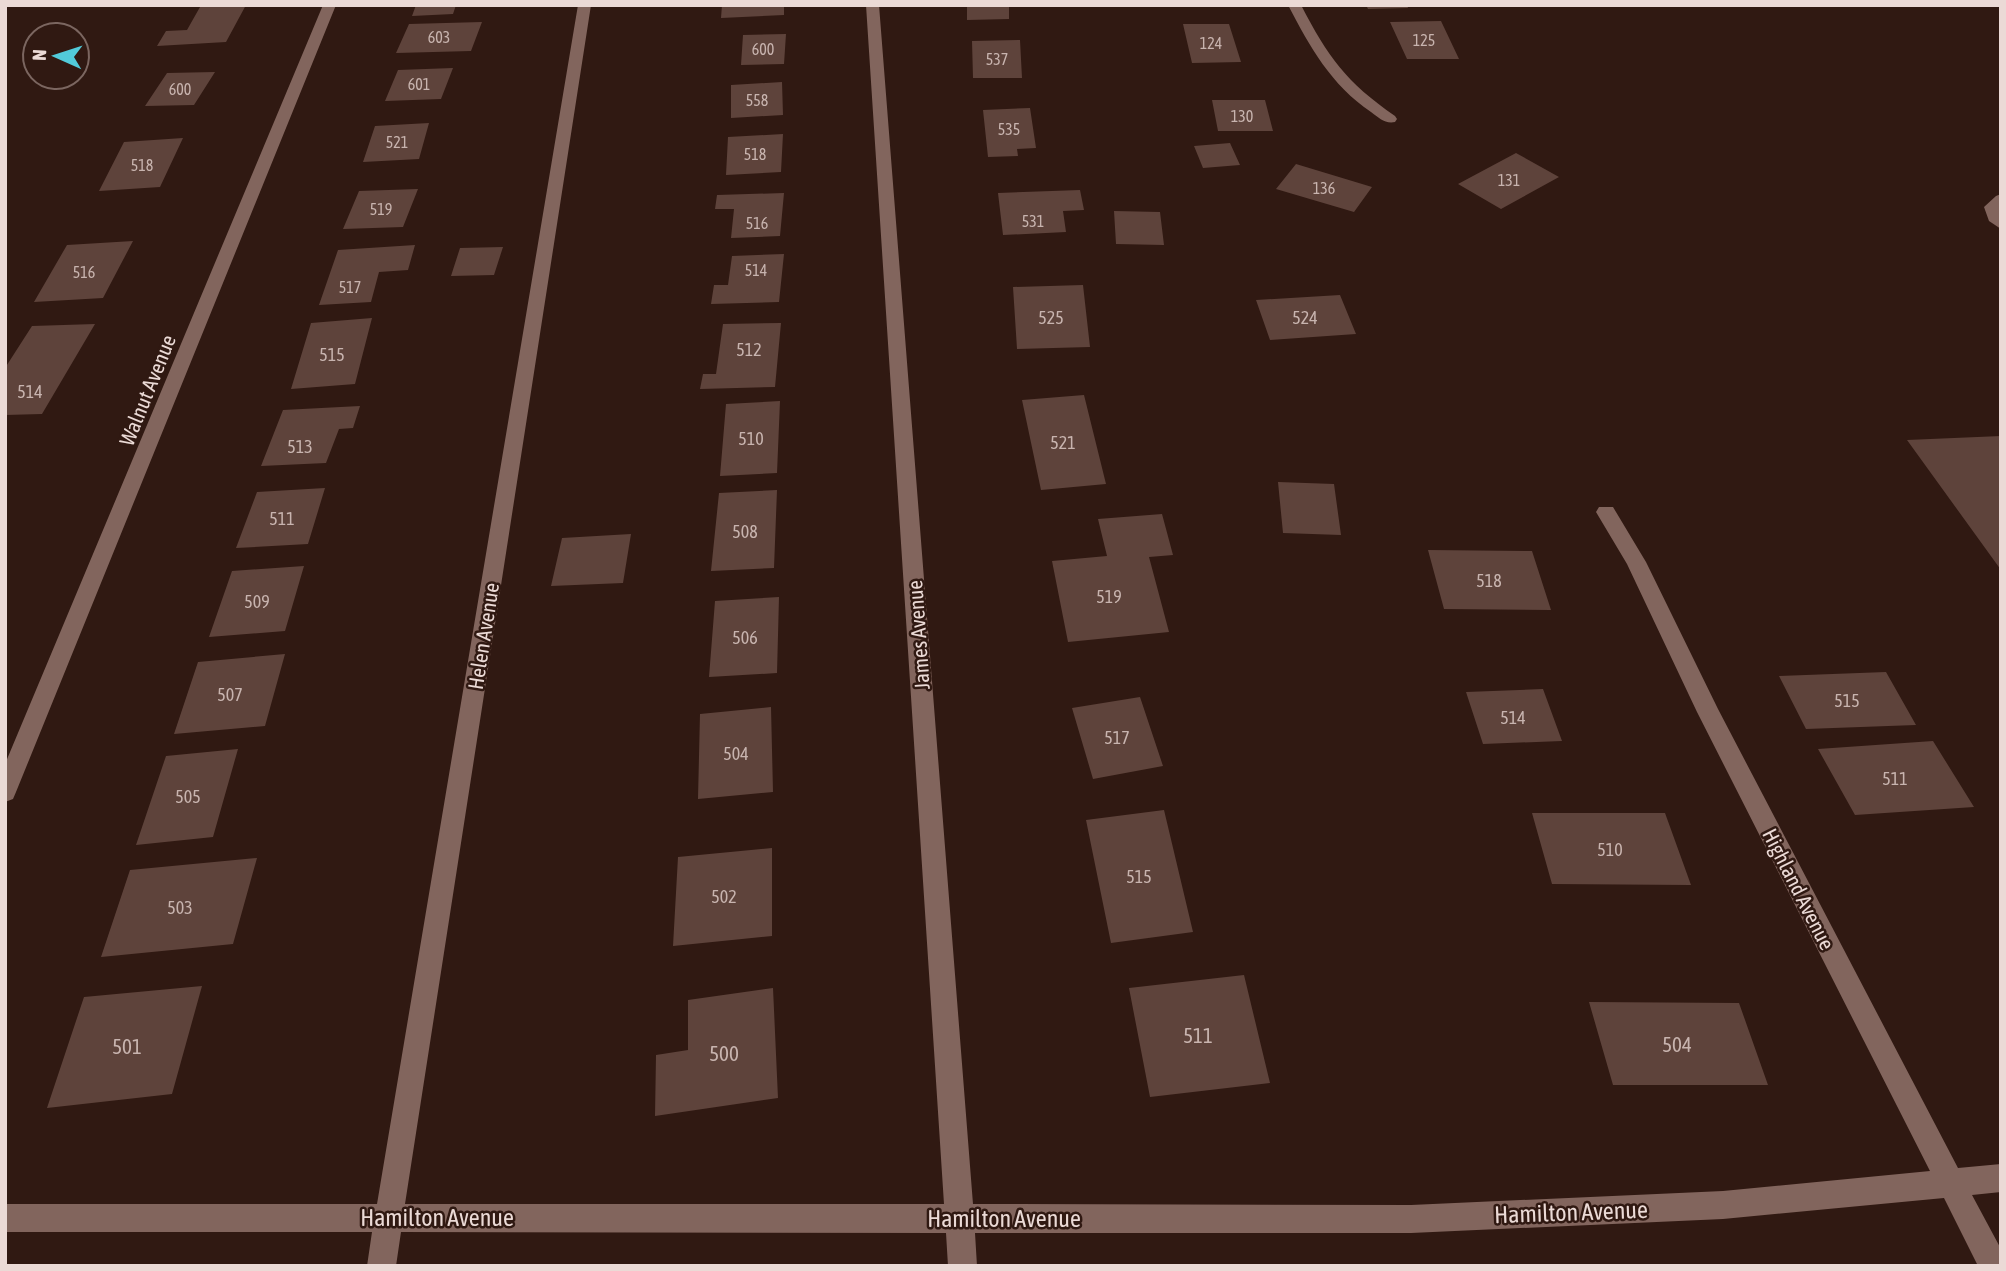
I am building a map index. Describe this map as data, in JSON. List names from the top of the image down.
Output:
{
  "streets": {
    "street": [
      "Walnut Avenue",
      "James Avenue",
      "Helen Avenue",
      "Highland Avenue",
      "Hamilton Avenue"
    ]
  },
  "crossings": [
    ["James Avenue", "Hamilton Avenue"],
    ["Helen Avenue", "Hamilton Avenue"],
    ["Highland Avenue", "Hamilton Avenue"]
  ],
  "house_numbers": [
    "603",
    "125",
    "124",
    "600",
    "537",
    "601",
    "600",
    "558",
    "130",
    "535",
    "521",
    "518",
    "518",
    "131",
    "136",
    "519",
    "531",
    "516",
    "514",
    "516",
    "517",
    "525",
    "524",
    "512",
    "515",
    "514",
    "510",
    "521",
    "513",
    "511",
    "508",
    "518",
    "519",
    "509",
    "506",
    "507",
    "515",
    "514",
    "517",
    "504",
    "511",
    "505",
    "510",
    "515",
    "502",
    "503",
    "511",
    "504",
    "501",
    "500"
  ],
  "north": "left"
}
